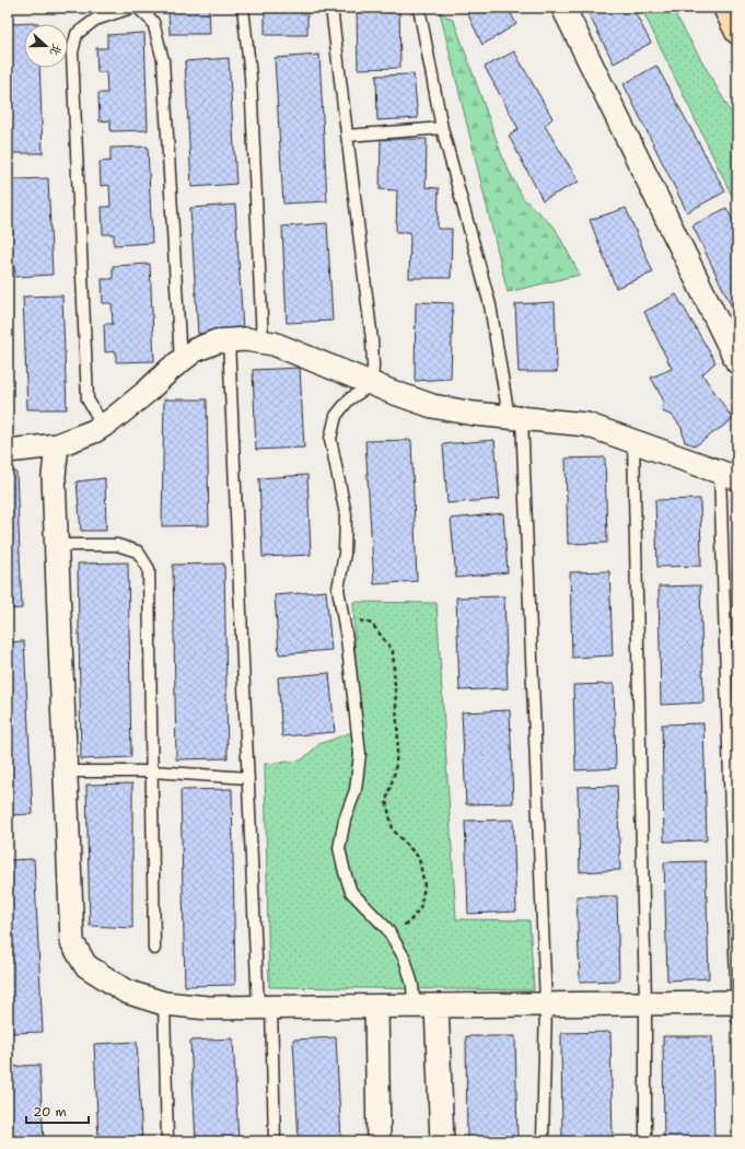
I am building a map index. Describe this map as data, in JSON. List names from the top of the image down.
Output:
{
  "scale_bar": "20 m",
  "north": "right"
}
